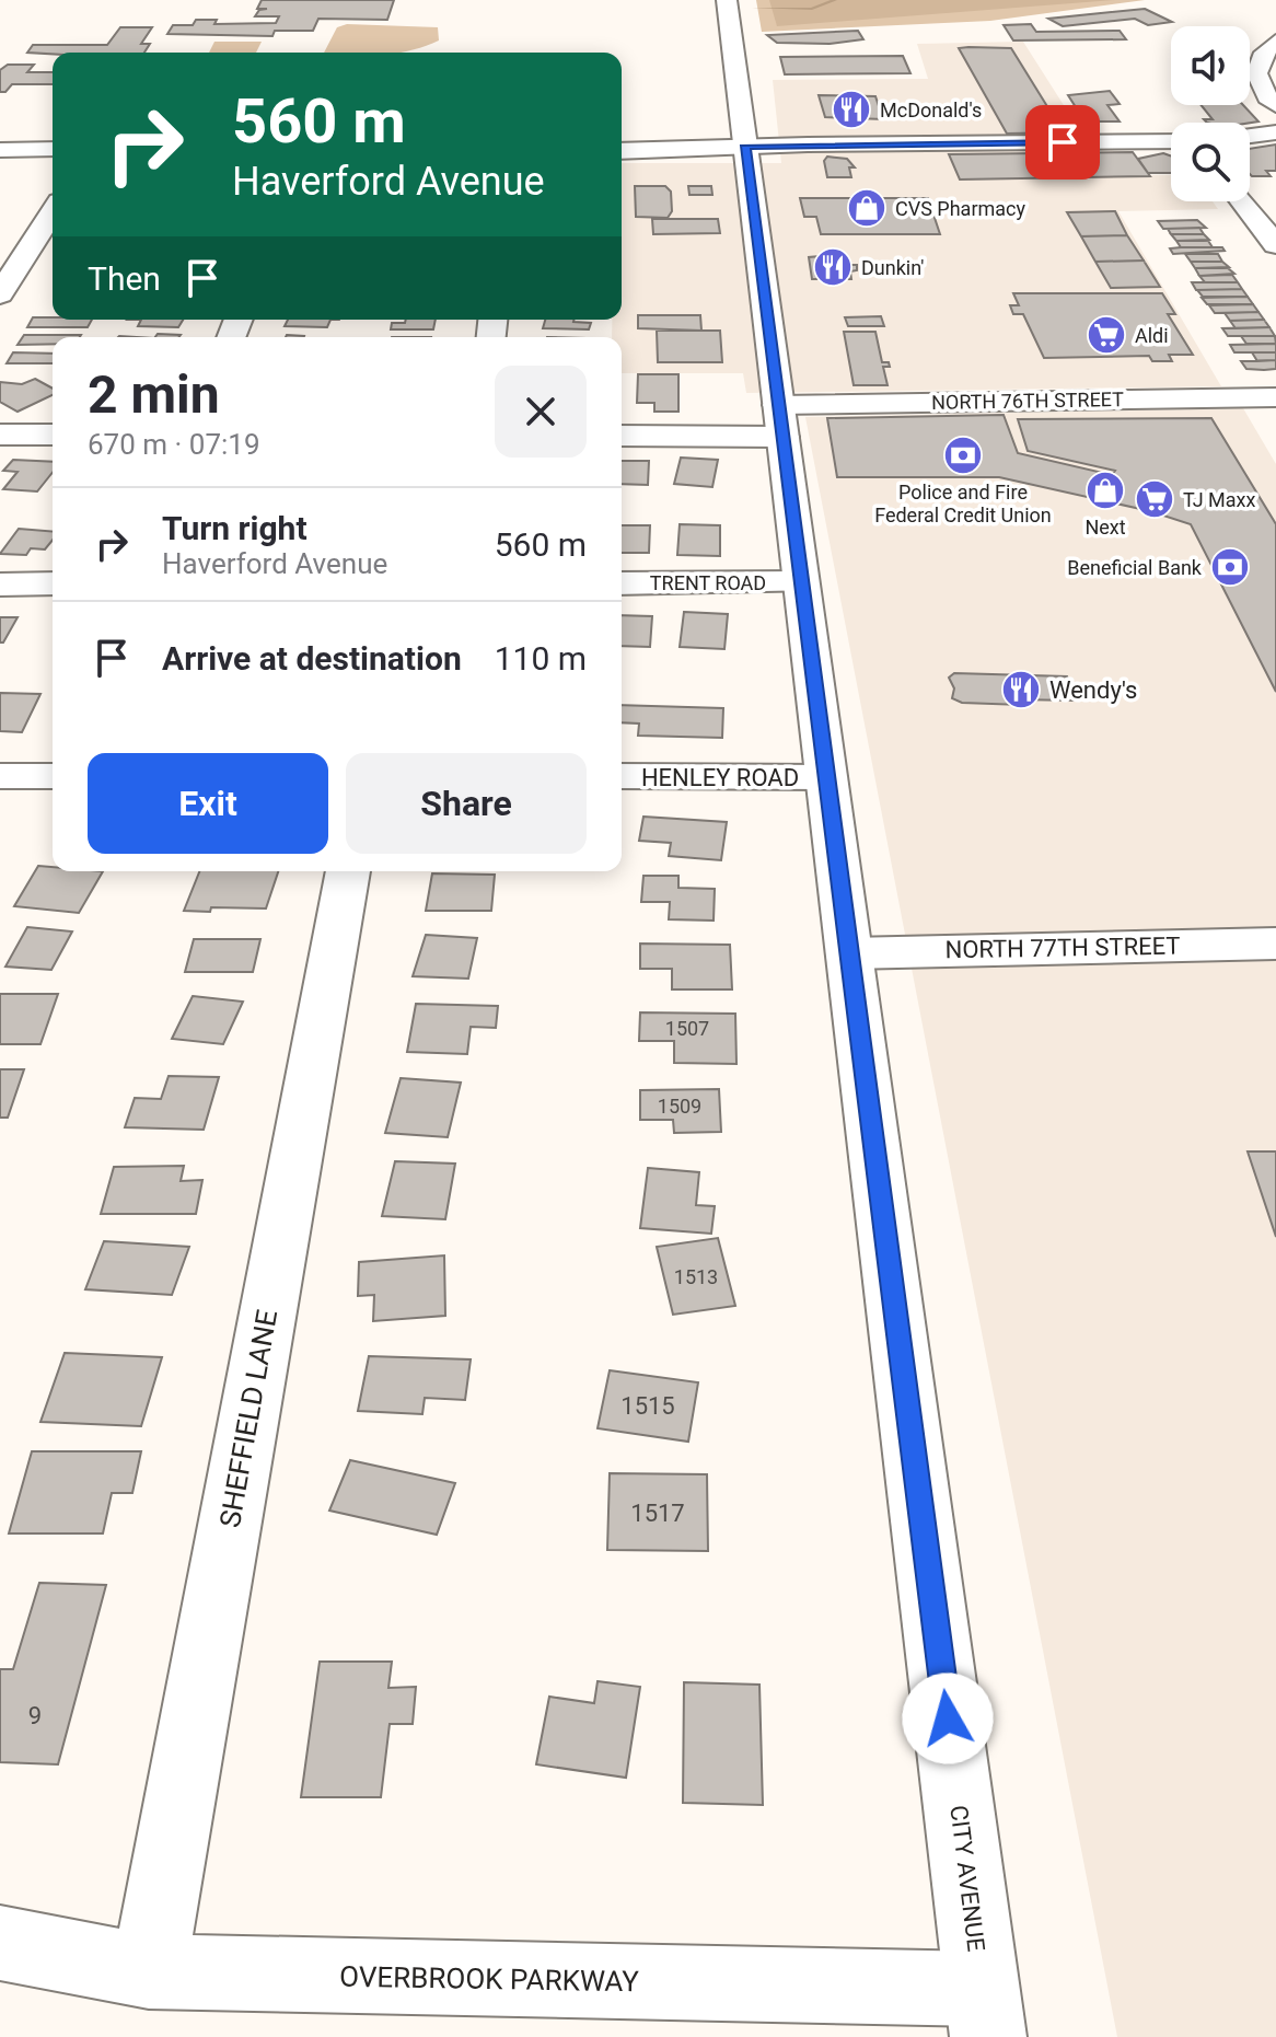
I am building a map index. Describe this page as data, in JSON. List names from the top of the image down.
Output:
{
  "streets": {
    "main road": [
      "NORTH 76TH STREET",
      "TRENT ROAD",
      "HENLEY ROAD",
      "NORTH 77TH STREET",
      "SHEFFIELD LANE",
      "CITY AVENUE",
      "OVERBROOK PARKWAY"
    ]
  },
  "crossings": [
    ["NORTH 76TH STREET", "CITY AVENUE"],
    ["TRENT ROAD", "CITY AVENUE"],
    ["HENLEY ROAD", "CITY AVENUE"],
    ["NORTH 77TH STREET", "CITY AVENUE"],
    ["SHEFFIELD LANE", "OVERBROOK PARKWAY"],
    ["CITY AVENUE", "OVERBROOK PARKWAY"]
  ],
  "places": {
    "restaurant": ["McDonald's", "Dunkin'", "Wendy's"],
    "shop": ["CVS Pharmacy", "Next"],
    "supermarket": ["Aldi", "TJ Maxx"],
    "bank": ["Police and Fire Federal Credit Union", "Beneficial Bank"]
  },
  "house_numbers": [
    "1507",
    "1509",
    "1513",
    "1515",
    "1517",
    "9"
  ],
  "page": {
    "turn": ["560 m", "Haverford Avenue"],
    "then": "Then",
    "heading": ["2 min", "670 m · 07:19"],
    "list": [
      {
        "name": "Turn right",
        "note": "Haverford Avenue",
        "value": "560 m"
      },
      {
        "name": "Arrive at destination",
        "value": "110 m"
      }
    ],
    "buttons": ["Exit", "Share"]
  }
}
